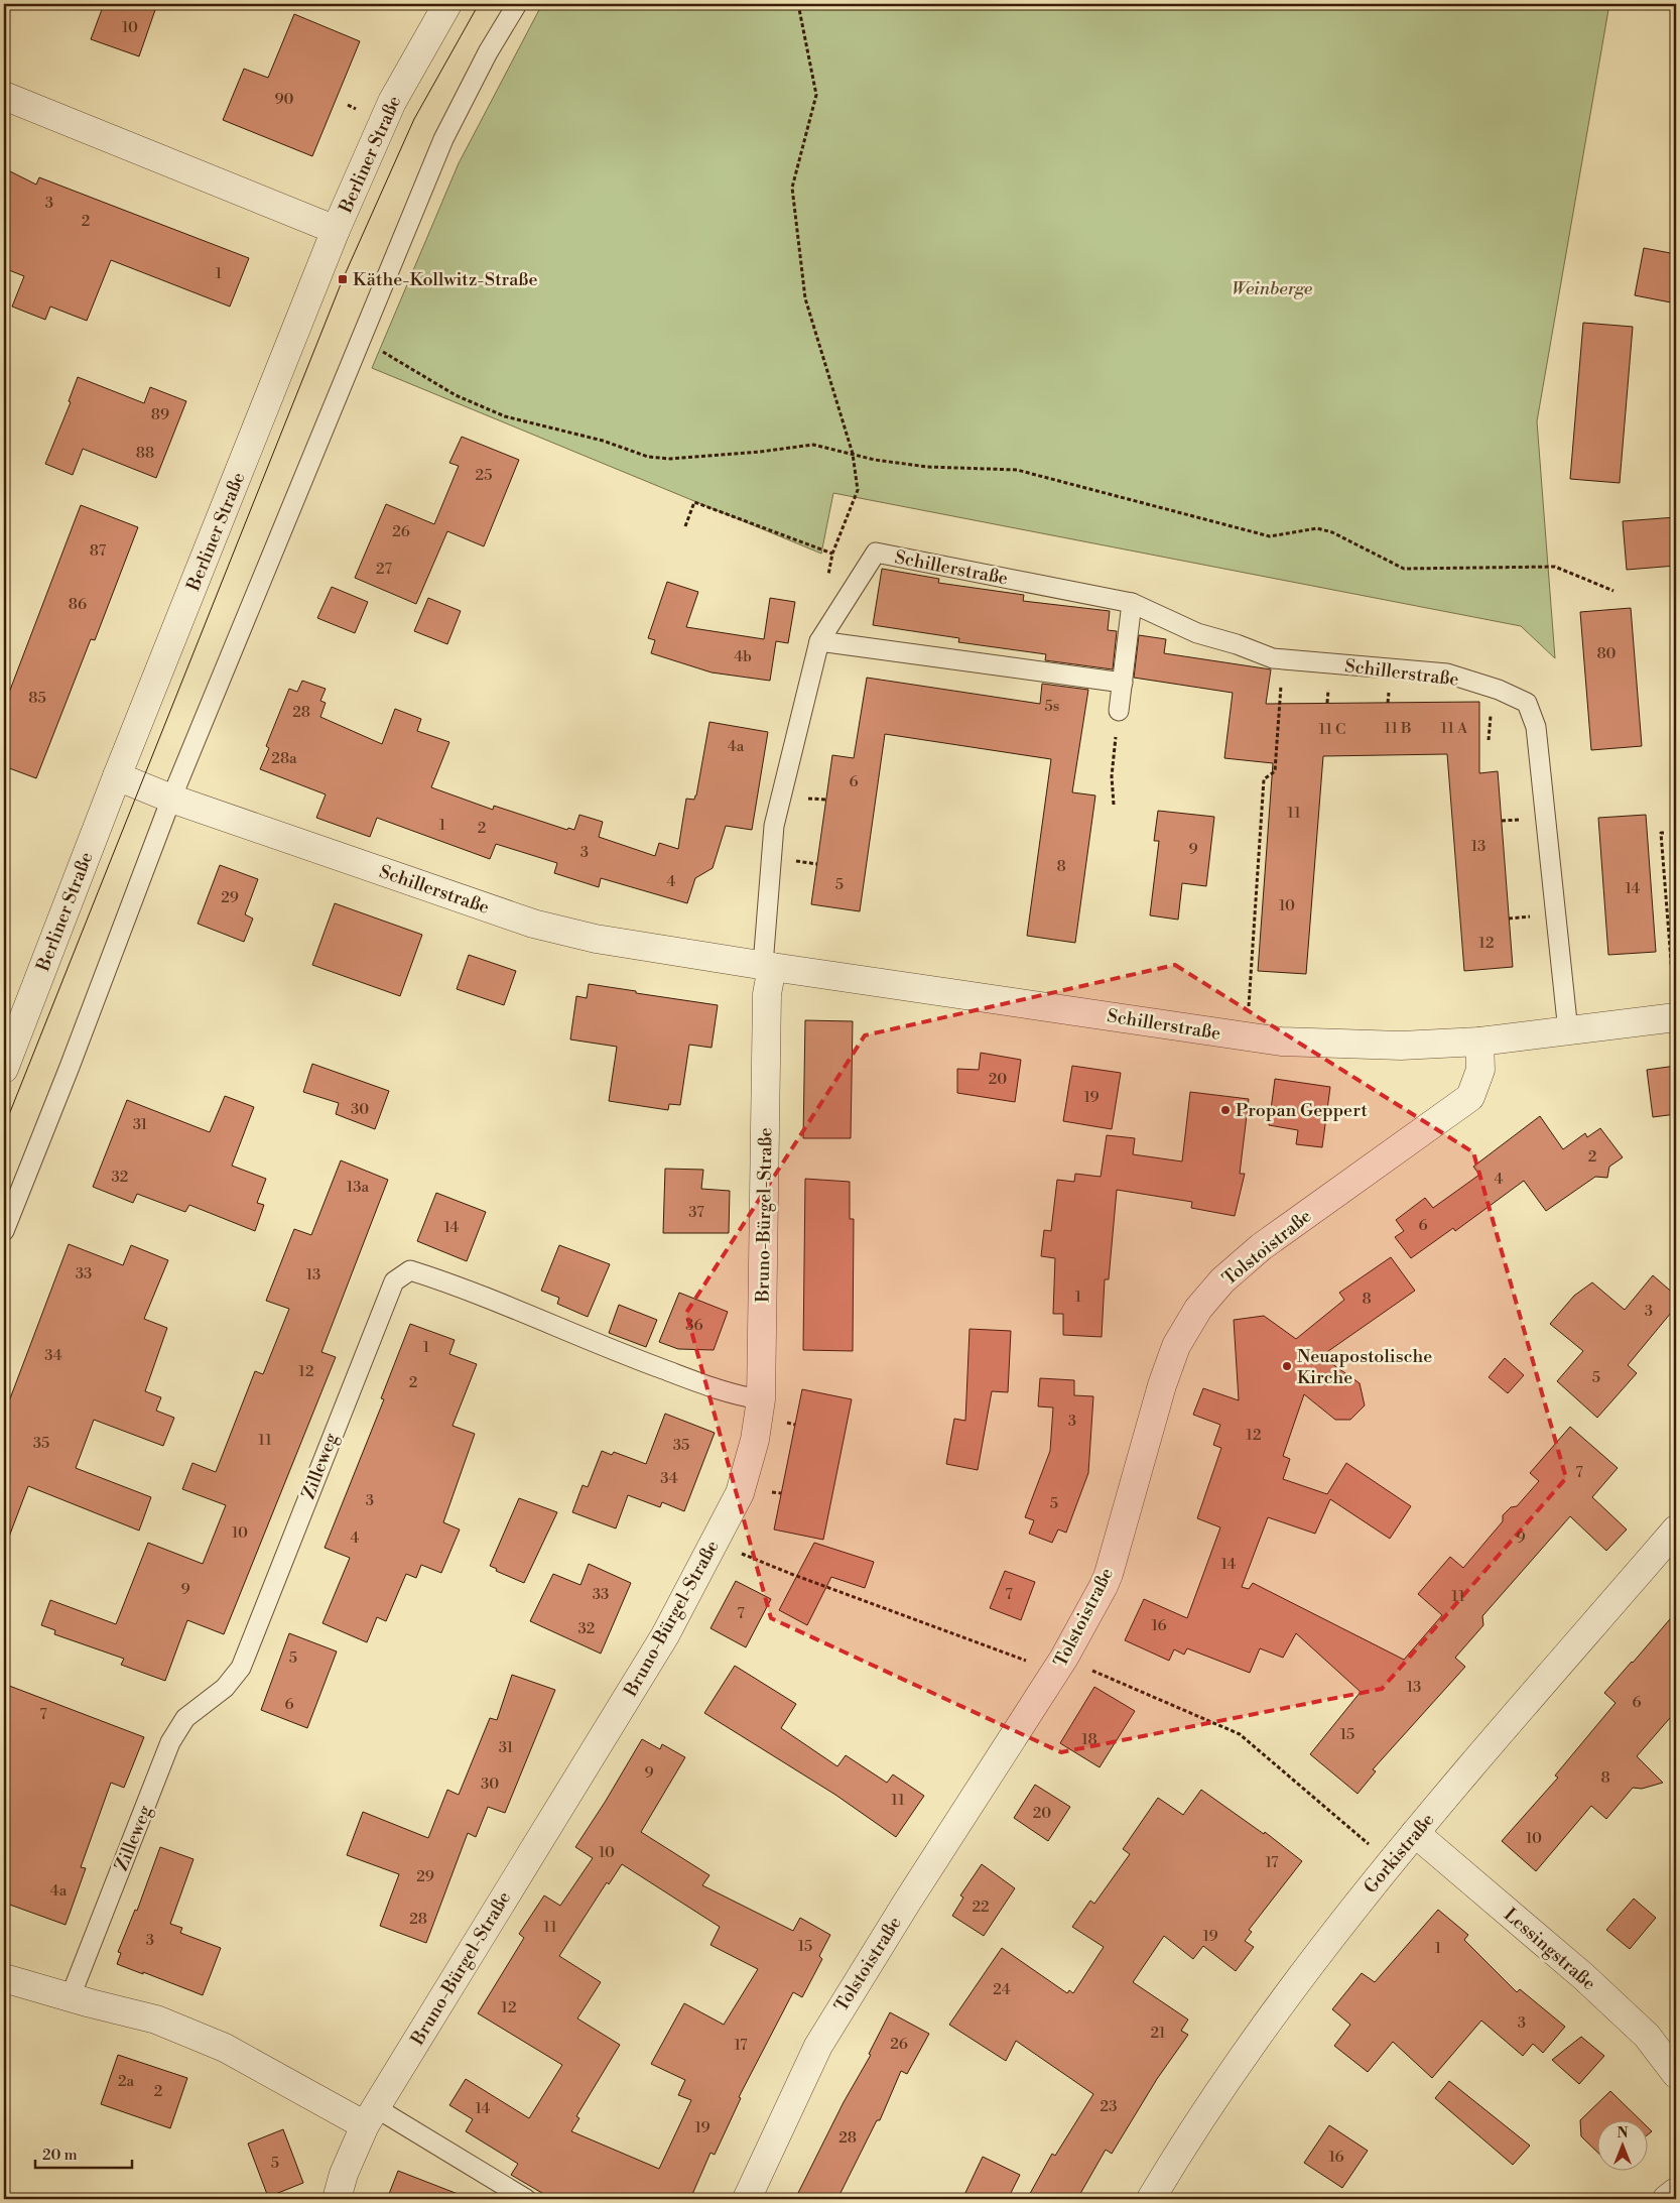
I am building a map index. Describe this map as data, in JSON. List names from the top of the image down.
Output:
{
  "streets": {
    "street": [
      "Berliner Straße",
      "Schillerstraße",
      "Bruno-Bürgel-Straße",
      "Tolstoistraße",
      "Gorkistraße",
      "Lessingstraße"
    ],
    "lane": ["Zilleweg"]
  },
  "crossings": [
    ["Berliner Straße", "Schillerstraße"],
    ["Schillerstraße", "Bruno-Bürgel-Straße"],
    ["Schillerstraße", "Tolstoistraße"],
    ["Bruno-Bürgel-Straße", "Zilleweg"],
    ["Gorkistraße", "Lessingstraße"]
  ],
  "parks": ["Weinberge"],
  "places": {
    "transit": ["Käthe-Kollwitz-Straße"],
    "other": ["Propan Geppert", "Neuapostolische Kirche"]
  },
  "house_numbers": [
    "10",
    "90",
    "3",
    "2",
    "1",
    "89",
    "88",
    "25",
    "26",
    "87",
    "27",
    "86",
    "80",
    "4b",
    "85",
    "5s",
    "28",
    "11 B",
    "11 A",
    "11 C",
    "4a",
    "28a",
    "6",
    "11",
    "1",
    "2",
    "13",
    "9",
    "3",
    "8",
    "4",
    "5",
    "14",
    "29",
    "10",
    "12",
    "20",
    "19",
    "30",
    "31",
    "2",
    "32",
    "4",
    "13a",
    "37",
    "6",
    "14",
    "33",
    "13",
    "1",
    "8",
    "3",
    "36",
    "1",
    "34",
    "12",
    "5",
    "2",
    "3",
    "12",
    "11",
    "35",
    "35",
    "7",
    "34",
    "3",
    "5",
    "10",
    "4",
    "9",
    "14",
    "9",
    "33",
    "7",
    "11",
    "7",
    "16",
    "32",
    "5",
    "13",
    "6",
    "6",
    "7",
    "15",
    "18",
    "31",
    "9",
    "8",
    "30",
    "11",
    "20",
    "10",
    "10",
    "17",
    "29",
    "4a",
    "22",
    "28",
    "11",
    "19",
    "3",
    "15",
    "1",
    "24",
    "12",
    "3",
    "21",
    "26",
    "17",
    "2a",
    "2",
    "23",
    "14",
    "19",
    "28",
    "16",
    "5"
  ],
  "scale_bar": "20 m",
  "north": "top"
}
